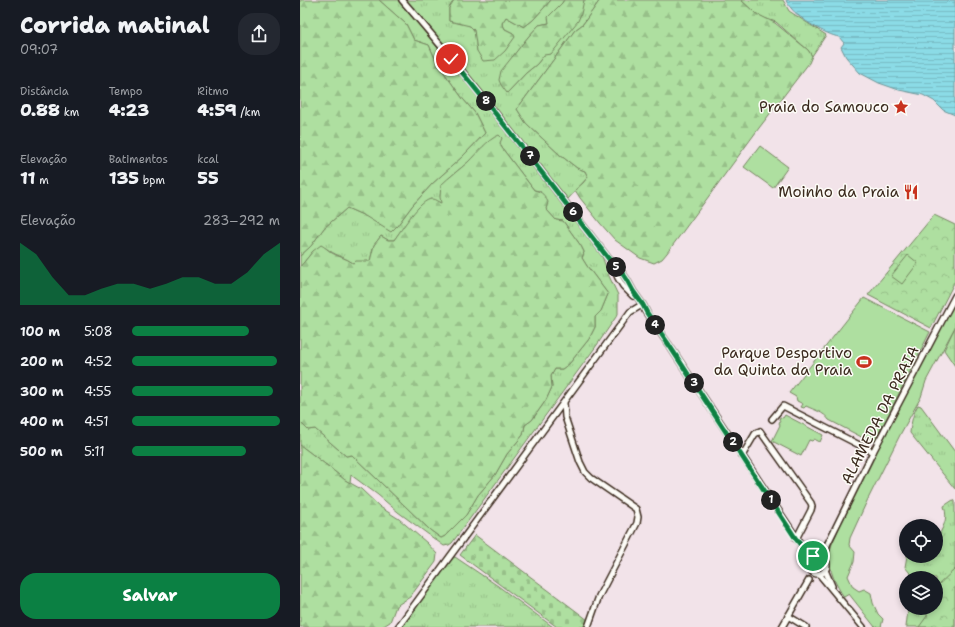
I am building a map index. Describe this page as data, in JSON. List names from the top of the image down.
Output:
{
  "streets": {
    "street": ["ALAMEDA DA PRAIA"]
  },
  "places": {
    "place": ["Praia do Samouco"],
    "restaurant": ["Moinho da Praia"],
    "sports": ["Parque Desportivo da Quinta da Praia"]
  },
  "page": {
    "heading": ["Corrida matinal", "09:07"],
    "stats": [
      ["Distância", "0.88 km"],
      ["Tempo", "4:23"],
      ["Ritmo", "4:59 /km"],
      ["Elevação", "11 m"],
      ["Batimentos", "135 bpm"],
      ["kcal", "55"]
    ],
    "pins": [
      "8",
      "7",
      "6",
      "5",
      "4",
      "3",
      "2",
      "1"
    ],
    "chart": ["Elevação", "283–292 m"],
    "list": [
      {
        "name": "100 m",
        "note": "5:08"
      },
      {
        "name": "200 m",
        "note": "4:52"
      },
      {
        "name": "300 m",
        "note": "4:55"
      },
      {
        "name": "400 m",
        "note": "4:51"
      },
      {
        "name": "500 m",
        "note": "5:11"
      }
    ],
    "buttons": "Salvar"
  }
}
